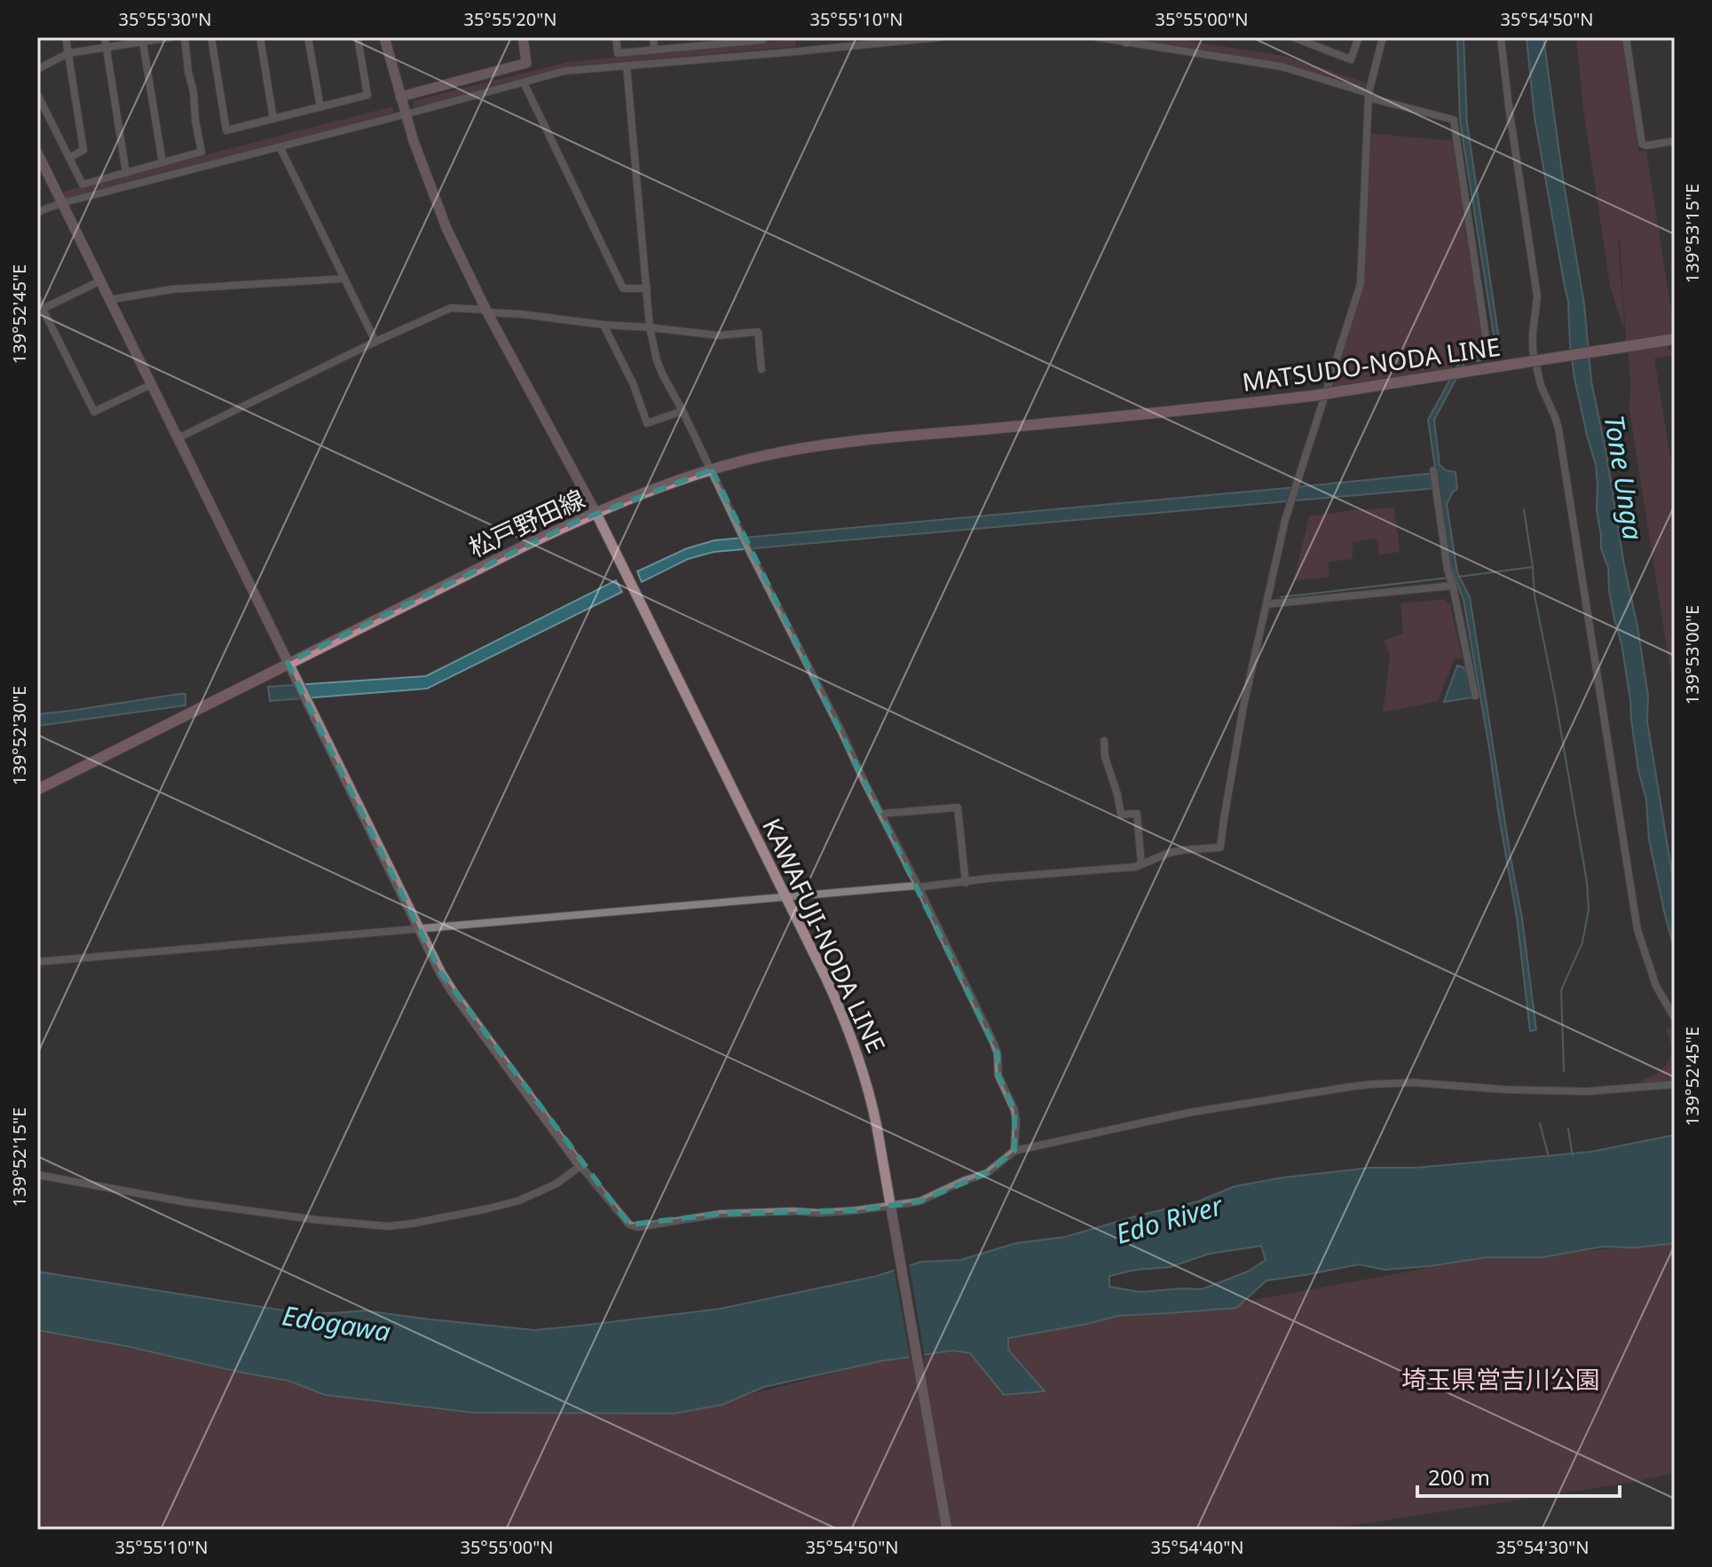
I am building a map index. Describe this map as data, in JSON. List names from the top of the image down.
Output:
{
  "streets": {
    "main road": ["MATSUDO-NODA LINE", "松戸野田線"],
    "street": ["KAWAFUJI-NODA LINE"]
  },
  "crossings": [
    ["MATSUDO-NODA LINE", "松戸野田線"],
    ["松戸野田線", "KAWAFUJI-NODA LINE"]
  ],
  "water": ["Tone Unga", "Edo River", "Edogawa"],
  "parks": ["埼玉県営吉川公園"],
  "scale_bar": "200 m",
  "coordinates": [
    "35°55'30\"N",
    "35°55'20\"N",
    "35°55'10\"N",
    "35°55'00\"N",
    "35°54'50\"N",
    "139°53'15\"E",
    "139°52'45\"E",
    "139°53'00\"E",
    "139°52'30\"E",
    "139°52'15\"E",
    "35°54'40\"N",
    "35°54'30\"N"
  ]
}
